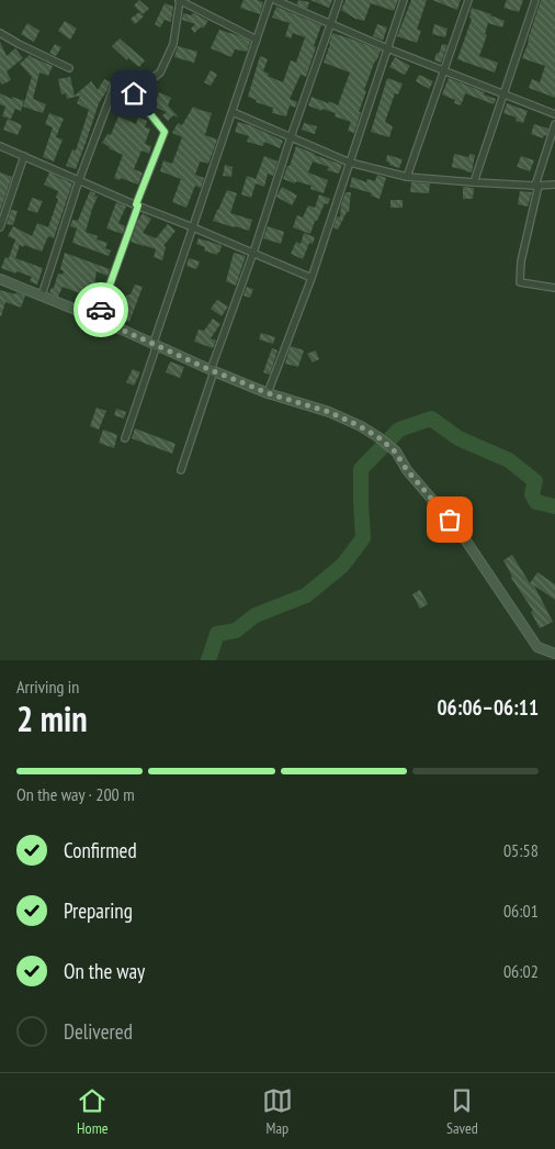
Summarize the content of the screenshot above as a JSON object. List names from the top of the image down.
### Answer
{
  "page": {
    "heading": ["2 min", "Arriving in", "06:06–06:11"],
    "bar": "On the way · 200 m",
    "list": [
      ["Confirmed", "05:58"],
      ["Preparing", "06:01"],
      ["On the way", "06:02"],
      "Delivered"
    ],
    "tabs": ["Home", "Map", "Saved"]
  }
}
